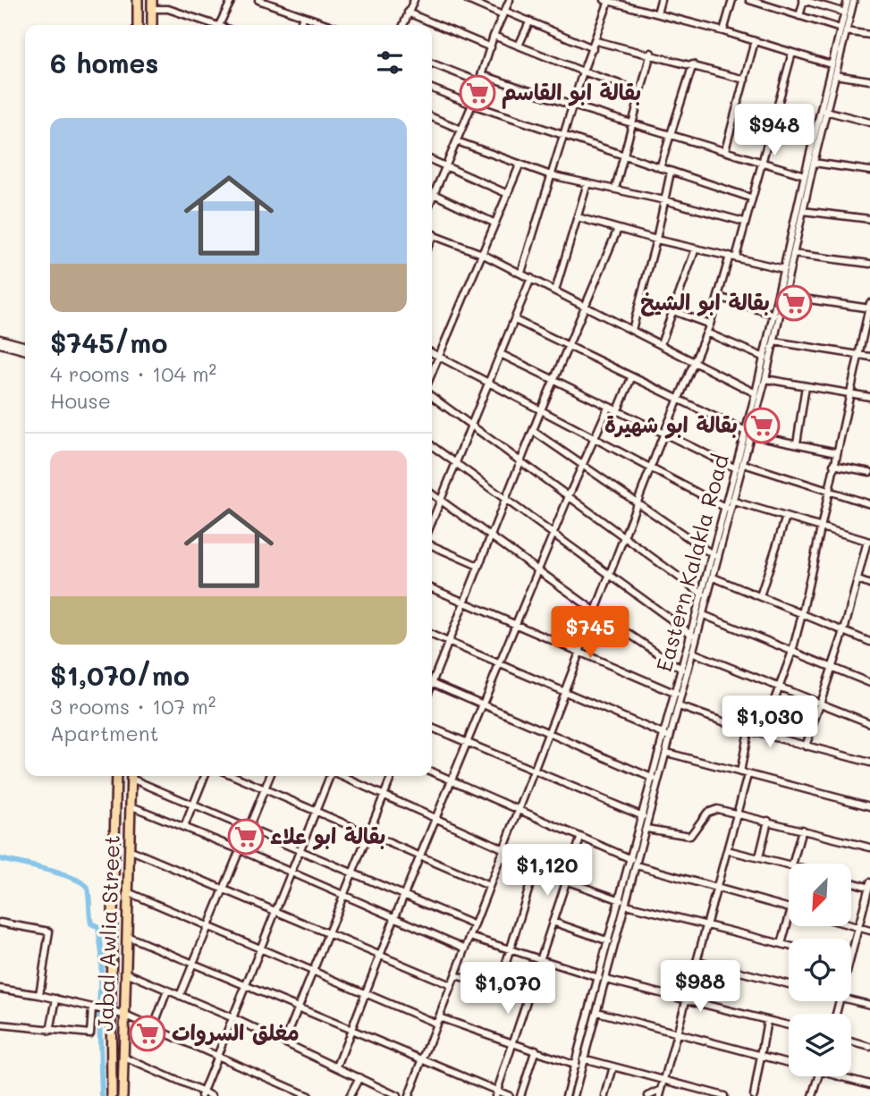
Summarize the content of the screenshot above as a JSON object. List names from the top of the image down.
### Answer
{
  "streets": {
    "highway": ["Jabal Awlia Street"],
    "street": ["Eastern Kalakla Road"]
  },
  "places": {
    "supermarket": [
      "بقالة ابو القاسم",
      "بقالة ابو الشيخ",
      "بقالة ابو شهيرة",
      "بقالة ابو علاء",
      "مغلق السروات"
    ]
  },
  "north": "bottom left",
  "page": {
    "heading": "6 homes",
    "list": [
      {
        "name": "$745/mo",
        "note": "4 rooms · 104 m² · House"
      },
      {
        "name": "$1,070/mo",
        "note": "3 rooms · 107 m² · Apartment"
      }
    ],
    "price": [
      "$948",
      "$745",
      "$1,030",
      "$1,120",
      "$988",
      "$1,070"
    ]
  }
}
